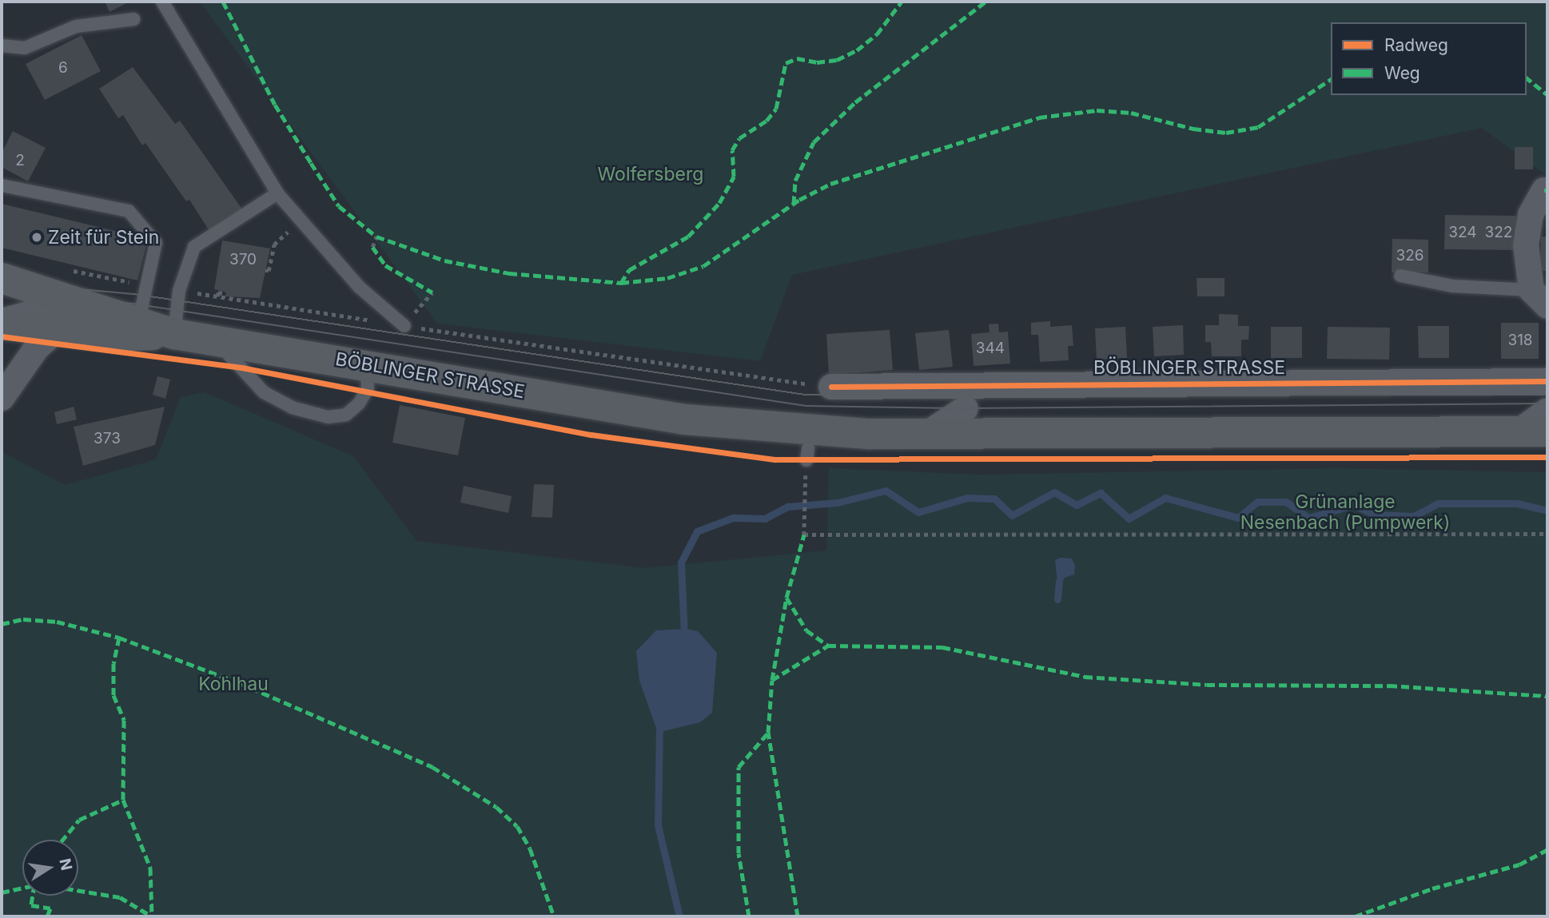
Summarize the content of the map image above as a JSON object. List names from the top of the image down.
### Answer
{
  "streets": {
    "main road": ["BÖBLINGER STRASSE"]
  },
  "parks": ["Wolfersberg", "Grünanlage Nesenbach (Pumpwerk)", "Kohlhau"],
  "places": ["Zeit für Stein"],
  "house_numbers": [
    "6",
    "2",
    "324",
    "322",
    "326",
    "370",
    "318",
    "344",
    "373"
  ],
  "legend": ["Radweg", "Weg"],
  "north": "right"
}
